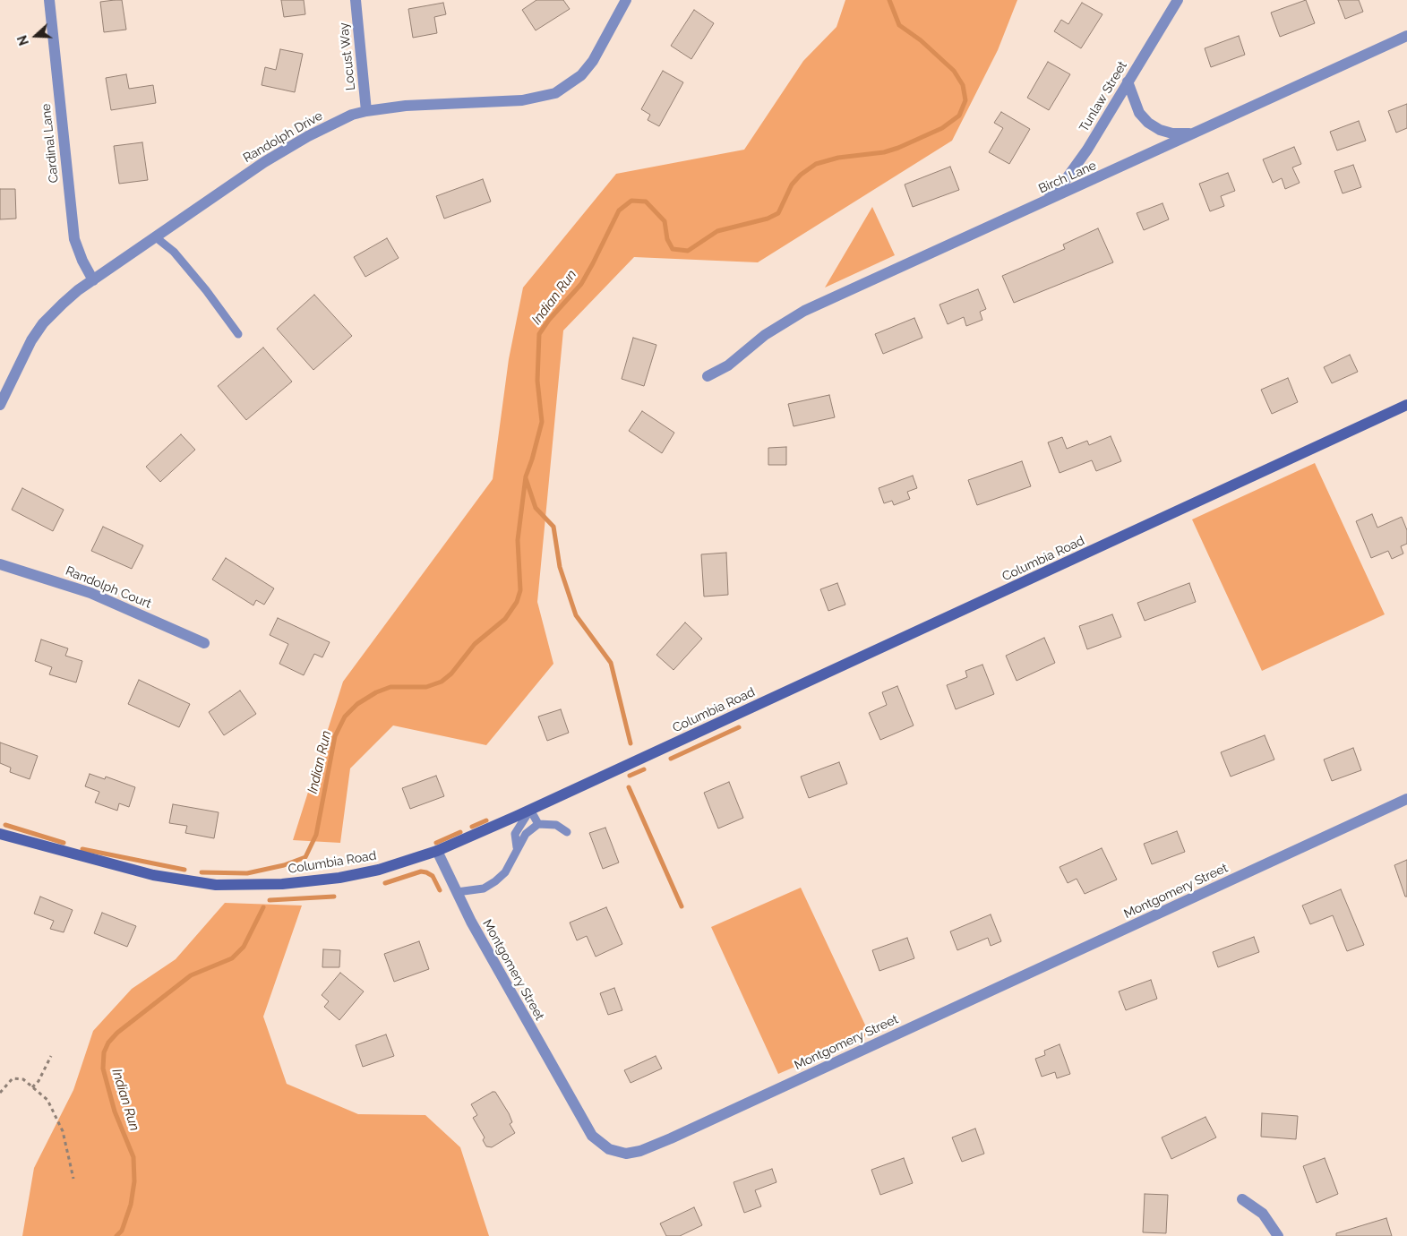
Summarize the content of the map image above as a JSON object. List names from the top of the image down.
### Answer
{
  "streets": {
    "street": [
      "Locust Way",
      "Tunlaw Street",
      "Randolph Drive",
      "Cardinal Lane",
      "Birch Lane",
      "Columbia Road",
      "Randolph Court",
      "Montgomery Street"
    ]
  },
  "crossings": [
    ["Locust Way", "Randolph Drive"],
    ["Tunlaw Street", "Birch Lane"],
    ["Randolph Drive", "Cardinal Lane"],
    ["Columbia Road", "Montgomery Street"]
  ],
  "water": ["Indian Run"],
  "north": "left"
}
